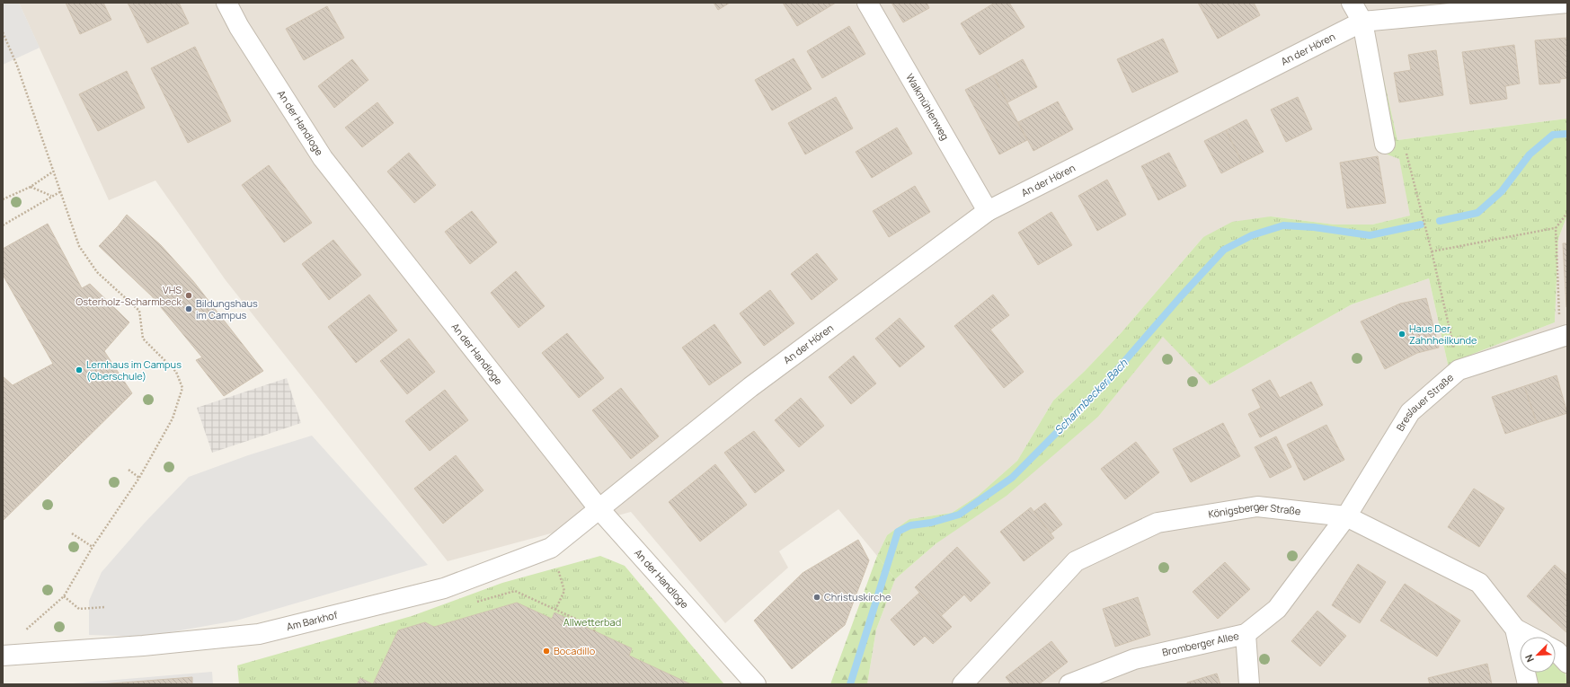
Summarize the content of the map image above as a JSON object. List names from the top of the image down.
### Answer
{
  "streets": {
    "street": [
      "An der Hören",
      "Walkmühlenweg",
      "An der Handloge",
      "Breslauer Straße",
      "Königsberger Straße",
      "Am Barkhof",
      "Bromberger Allee"
    ]
  },
  "crossings": [
    ["An der Hören", "Walkmühlenweg"],
    ["An der Hören", "An der Handloge"],
    ["An der Hören", "Am Barkhof"],
    ["An der Handloge", "Am Barkhof"],
    ["Breslauer Straße", "Königsberger Straße"],
    ["Breslauer Straße", "Bromberger Allee"],
    ["Königsberger Straße", "Bromberger Allee"]
  ],
  "water": ["Scharmbecker Bach"],
  "parks": ["Allwetterbad"],
  "places": [
    "VHS Osterholz-Scharmbeck",
    "Bildungshaus im Campus",
    "Haus Der Zahnheilkunde",
    "Lernhaus im Campus (Oberschule)",
    "Christuskirche",
    "Bocadillo"
  ],
  "north": "bottom left"
}
